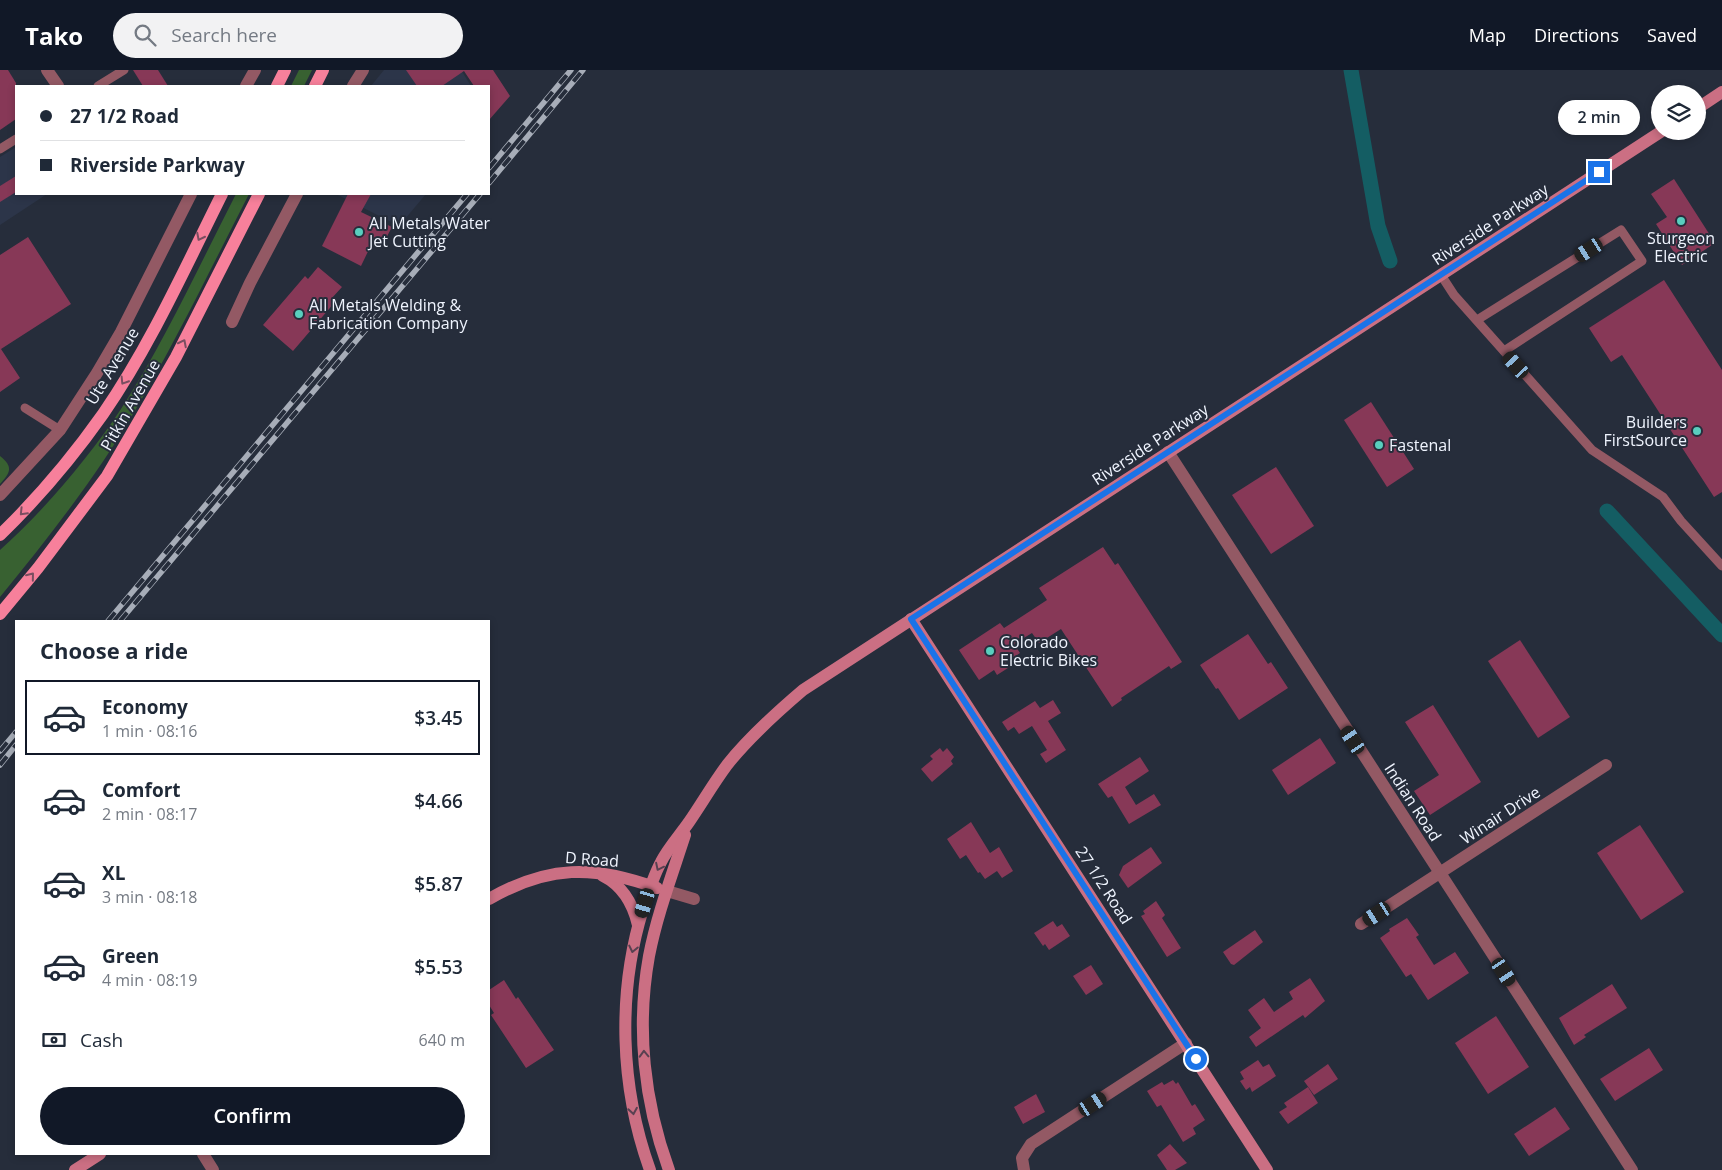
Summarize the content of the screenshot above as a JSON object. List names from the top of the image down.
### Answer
{
  "streets": {
    "main road": [
      "Riverside Parkway",
      "Ute Avenue",
      "Pitkin Avenue",
      "D Road",
      "27 1/2 Road"
    ],
    "street": ["Indian Road", "Winair Drive"]
  },
  "crossings": [
    ["Riverside Parkway", "Indian Road"],
    ["Riverside Parkway", "D Road"],
    ["Riverside Parkway", "27 1/2 Road"],
    ["Indian Road", "Winair Drive"]
  ],
  "one_way": ["Ute Avenue", "Pitkin Avenue"],
  "places": [
    "Sturgeon Electric",
    "All Metals Water Jet Cutting",
    "All Metals Welding & Fabrication Company",
    "Builders FirstSource",
    "Fastenal",
    "Colorado Electric Bikes"
  ],
  "page": {
    "header": "Tako",
    "search": "Search here",
    "nav": ["Map", "Directions", "Saved"],
    "banner": ["27 1/2 Road", "Riverside Parkway"],
    "bubble": "2 min",
    "heading": "Choose a ride",
    "list": [
      {
        "name": "Economy",
        "note": "1 min · 08:16",
        "value": "$3.45"
      },
      {
        "name": "Comfort",
        "note": "2 min · 08:17",
        "value": "$4.66"
      },
      {
        "name": "XL",
        "note": "3 min · 08:18",
        "value": "$5.87"
      },
      {
        "name": "Green",
        "note": "4 min · 08:19",
        "value": "$5.53"
      }
    ],
    "pay": ["Cash", "640 m"],
    "buttons": "Confirm"
  }
}
